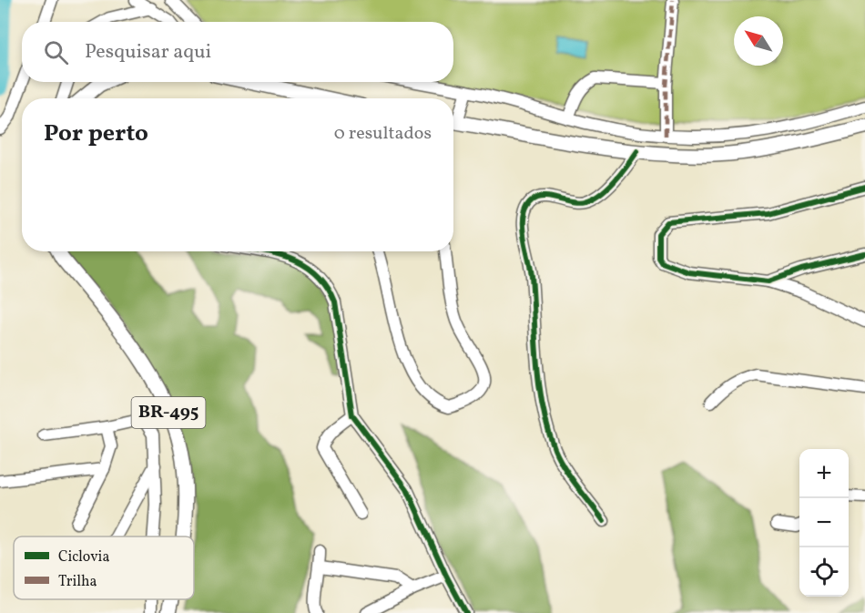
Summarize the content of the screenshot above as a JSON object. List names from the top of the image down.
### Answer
{
  "streets": {
    "main road": ["BR-495"]
  },
  "legend": ["Ciclovia", "Trilha"],
  "north": "top left",
  "page": {
    "search": "Pesquisar aqui",
    "heading": ["Por perto", "0 resultados"],
    "map_buttons": ["+", "−"]
  }
}
